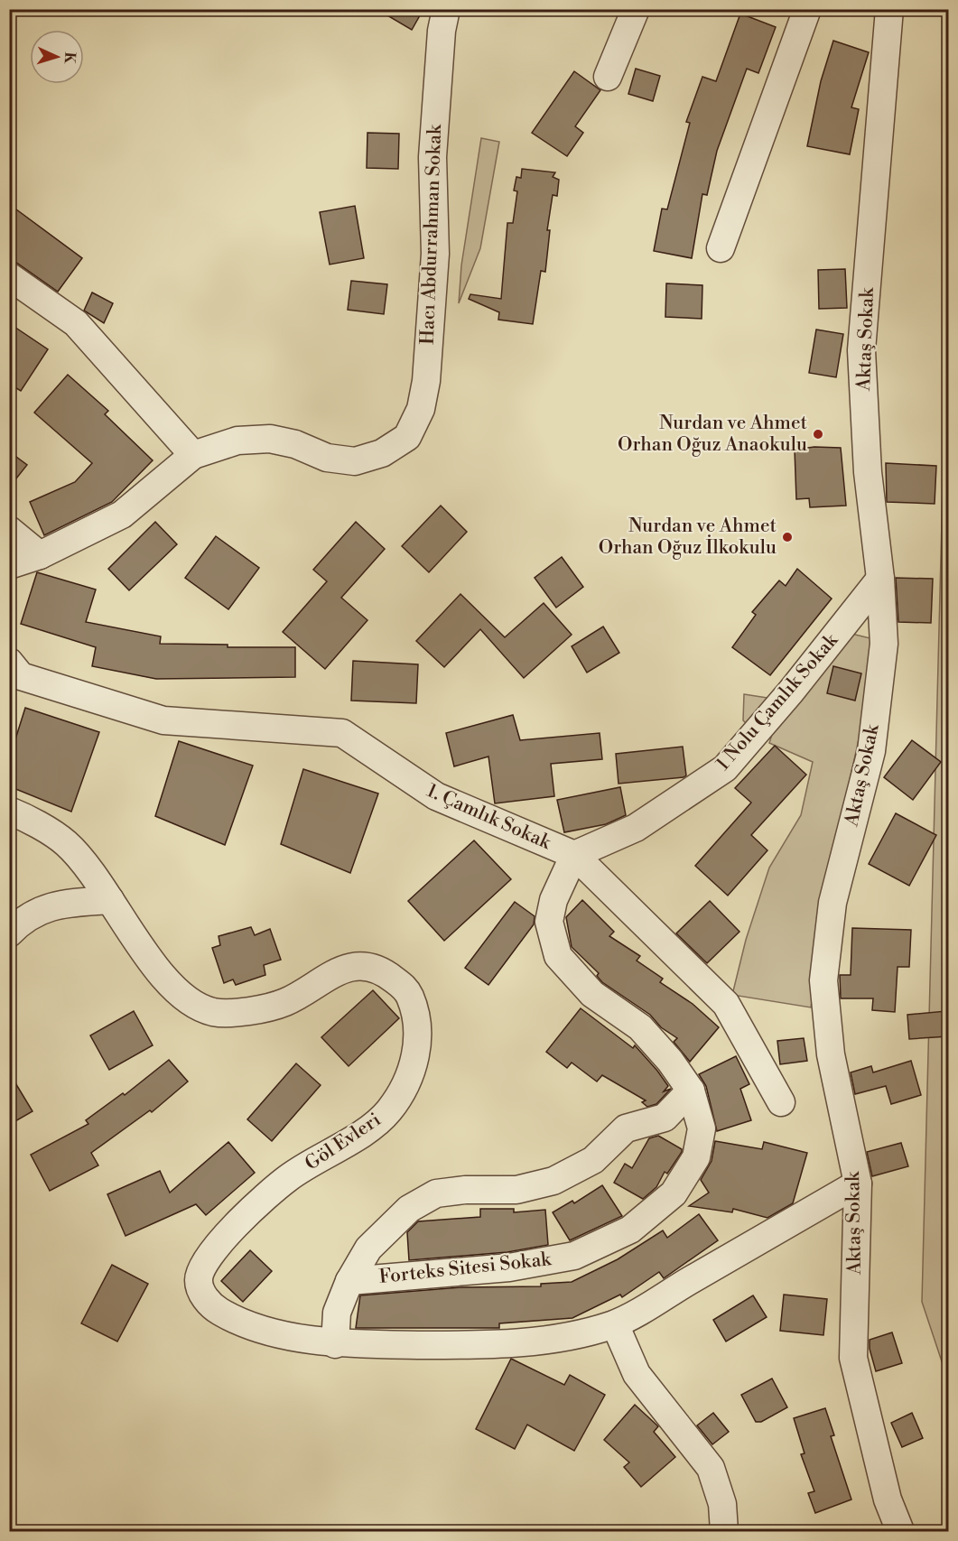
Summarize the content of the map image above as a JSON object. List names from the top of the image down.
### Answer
{
  "streets": {
    "street": [
      "Hacı Abdurrahman Sokak",
      "Aktaş Sokak",
      "1 Nolu Çamlık Sokak",
      "1. Çamlık Sokak",
      "Göl Evleri",
      "Forteks Sitesi Sokak"
    ]
  },
  "crossings": [
    ["Aktaş Sokak", "1 Nolu Çamlık Sokak"],
    ["1 Nolu Çamlık Sokak", "1. Çamlık Sokak"],
    ["1 Nolu Çamlık Sokak", "Forteks Sitesi Sokak"],
    ["1. Çamlık Sokak", "Forteks Sitesi Sokak"],
    ["Göl Evleri", "Forteks Sitesi Sokak"]
  ],
  "places": ["Nurdan ve Ahmet Orhan Oğuz Anaokulu", "Nurdan ve Ahmet Orhan Oğuz İlkokulu"],
  "north": "right"
}
